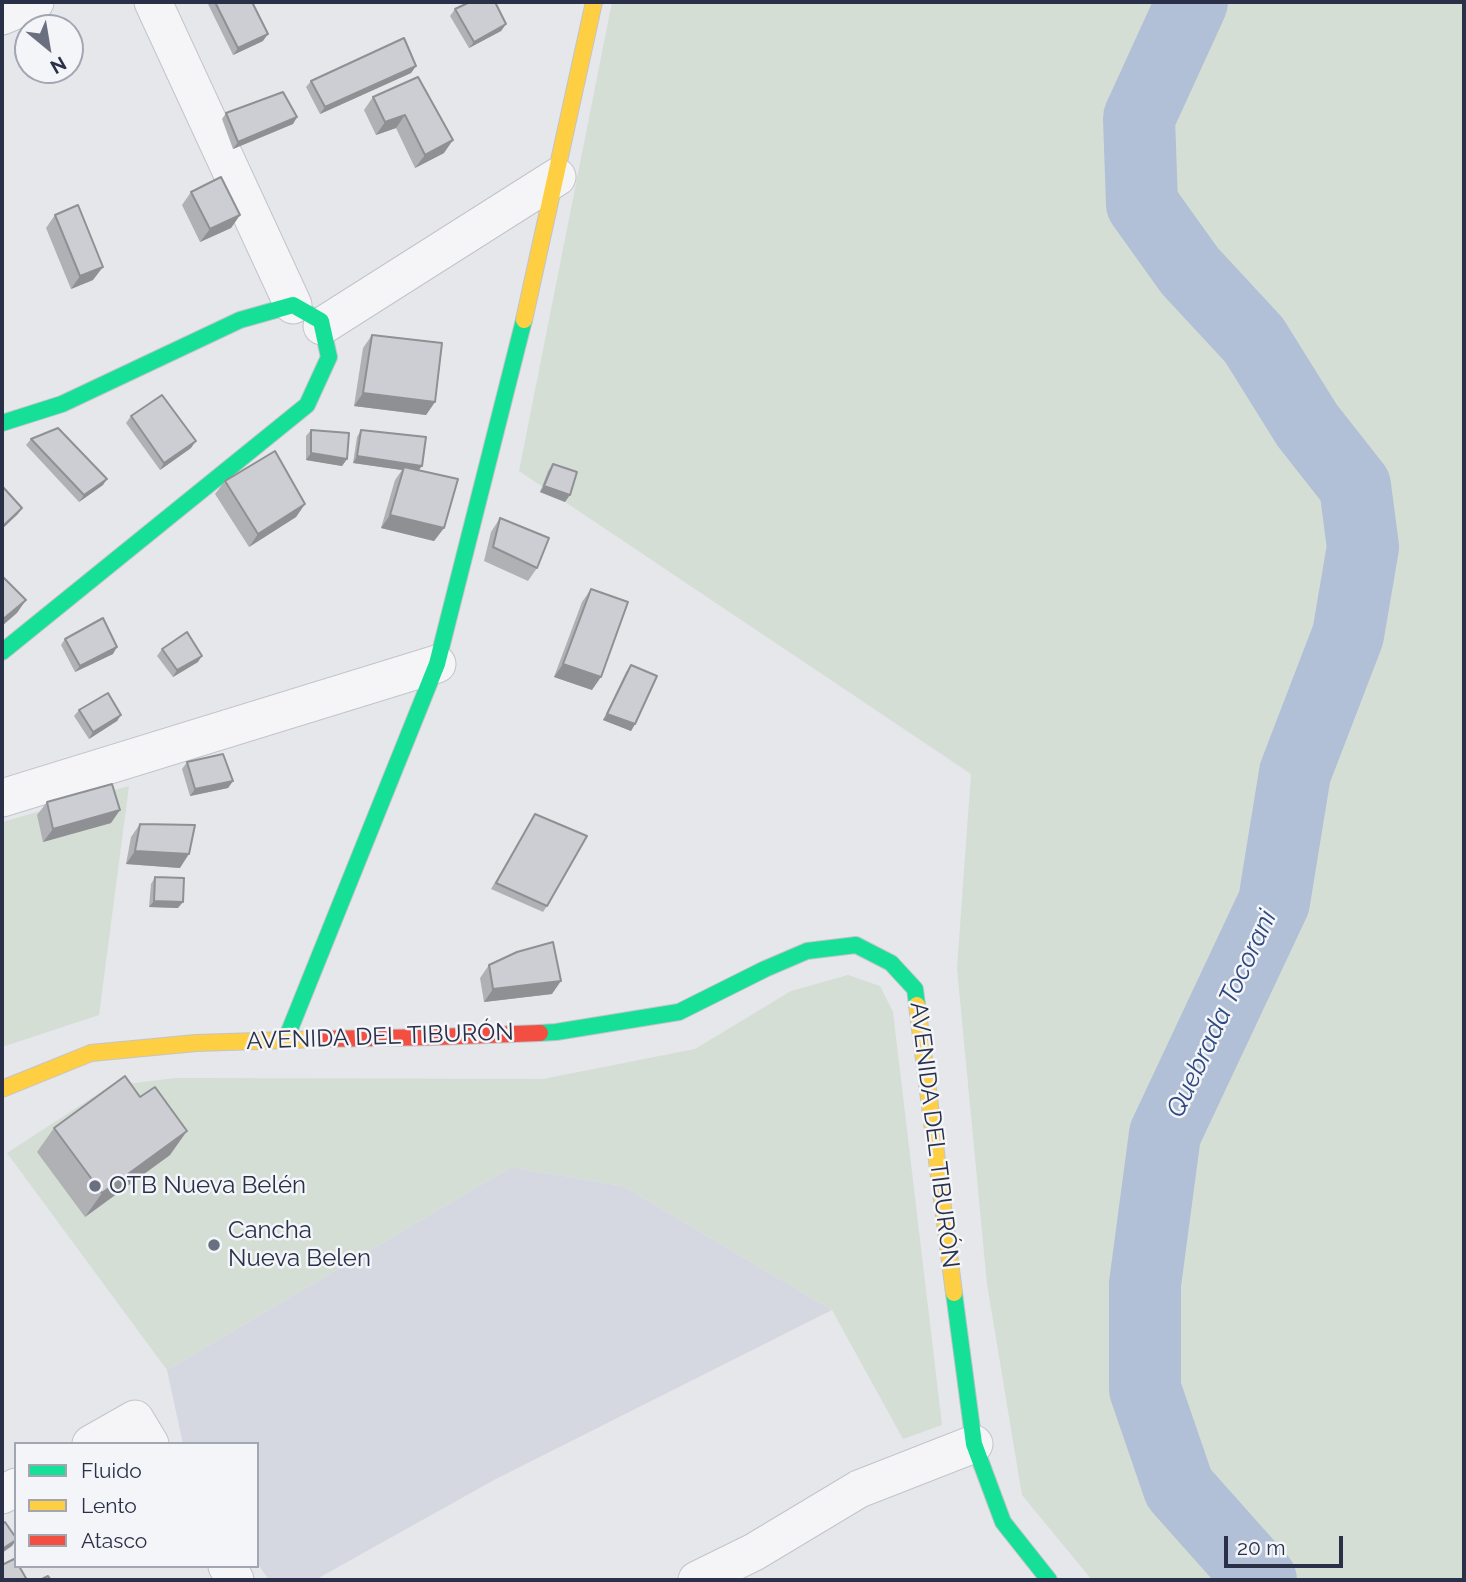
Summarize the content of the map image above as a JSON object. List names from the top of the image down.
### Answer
{
  "streets": {
    "street": ["AVENIDA DEL TIBURÓN"]
  },
  "water": ["Quebrada Tocorani"],
  "places": ["OTB Nueva Belén", "Cancha Nueva Belen"],
  "legend": ["Fluido", "Lento", "Atasco"],
  "scale_bar": "20 m",
  "north": "bottom right"
}
